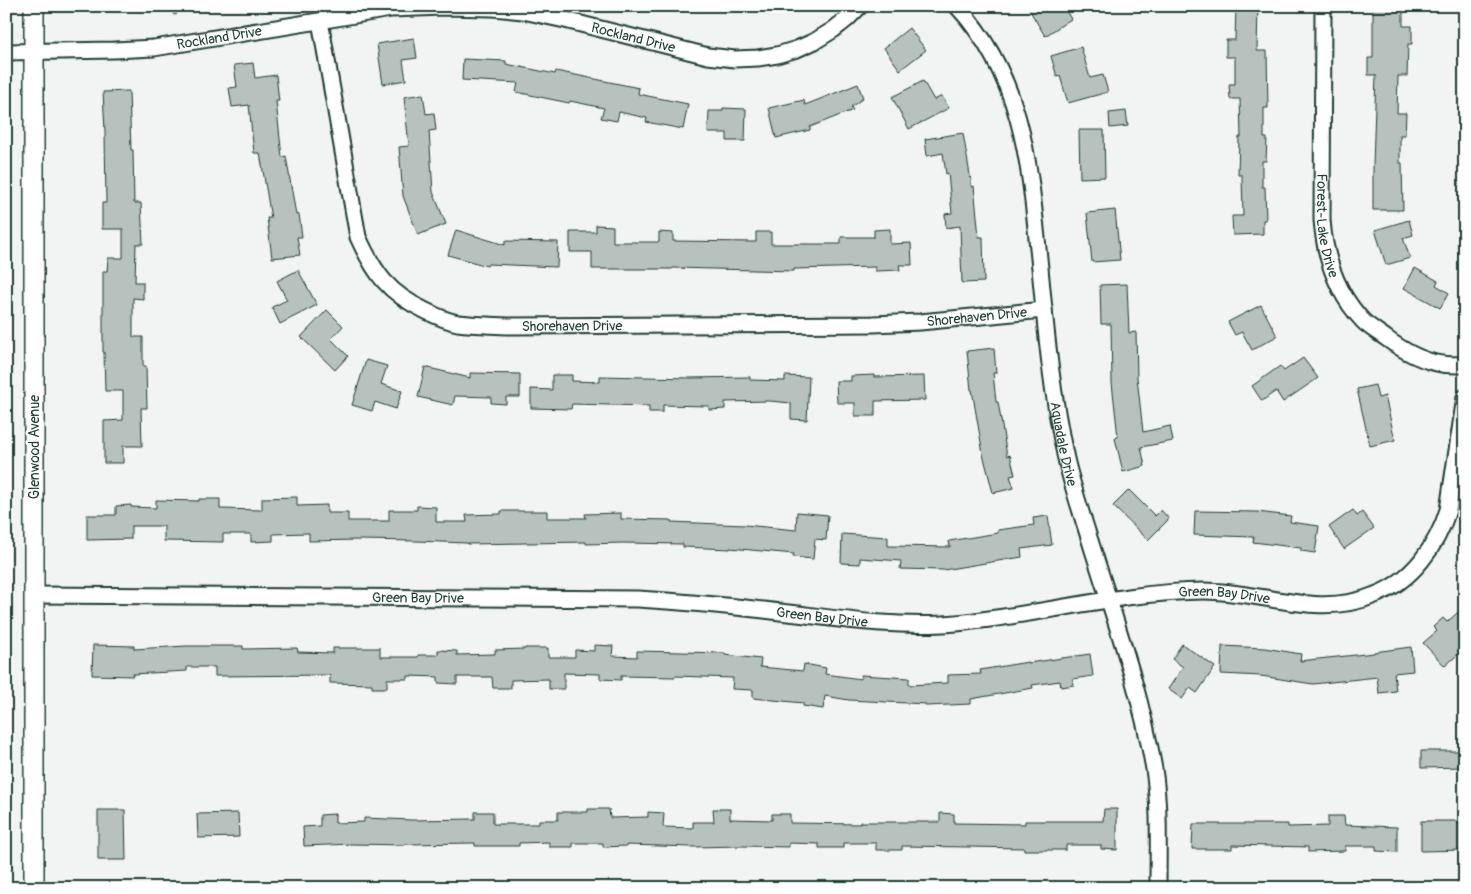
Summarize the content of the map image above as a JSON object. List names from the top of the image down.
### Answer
{
  "streets": {
    "street": [
      "Rockland Drive",
      "Forest-Lake Drive",
      "Shorehaven Drive",
      "Aquadale Drive",
      "Glenwood Avenue",
      "Green Bay Drive"
    ]
  },
  "crossings": [
    ["Rockland Drive", "Shorehaven Drive"],
    ["Rockland Drive", "Glenwood Avenue"],
    ["Shorehaven Drive", "Aquadale Drive"],
    ["Aquadale Drive", "Green Bay Drive"],
    ["Glenwood Avenue", "Green Bay Drive"]
  ]
}
